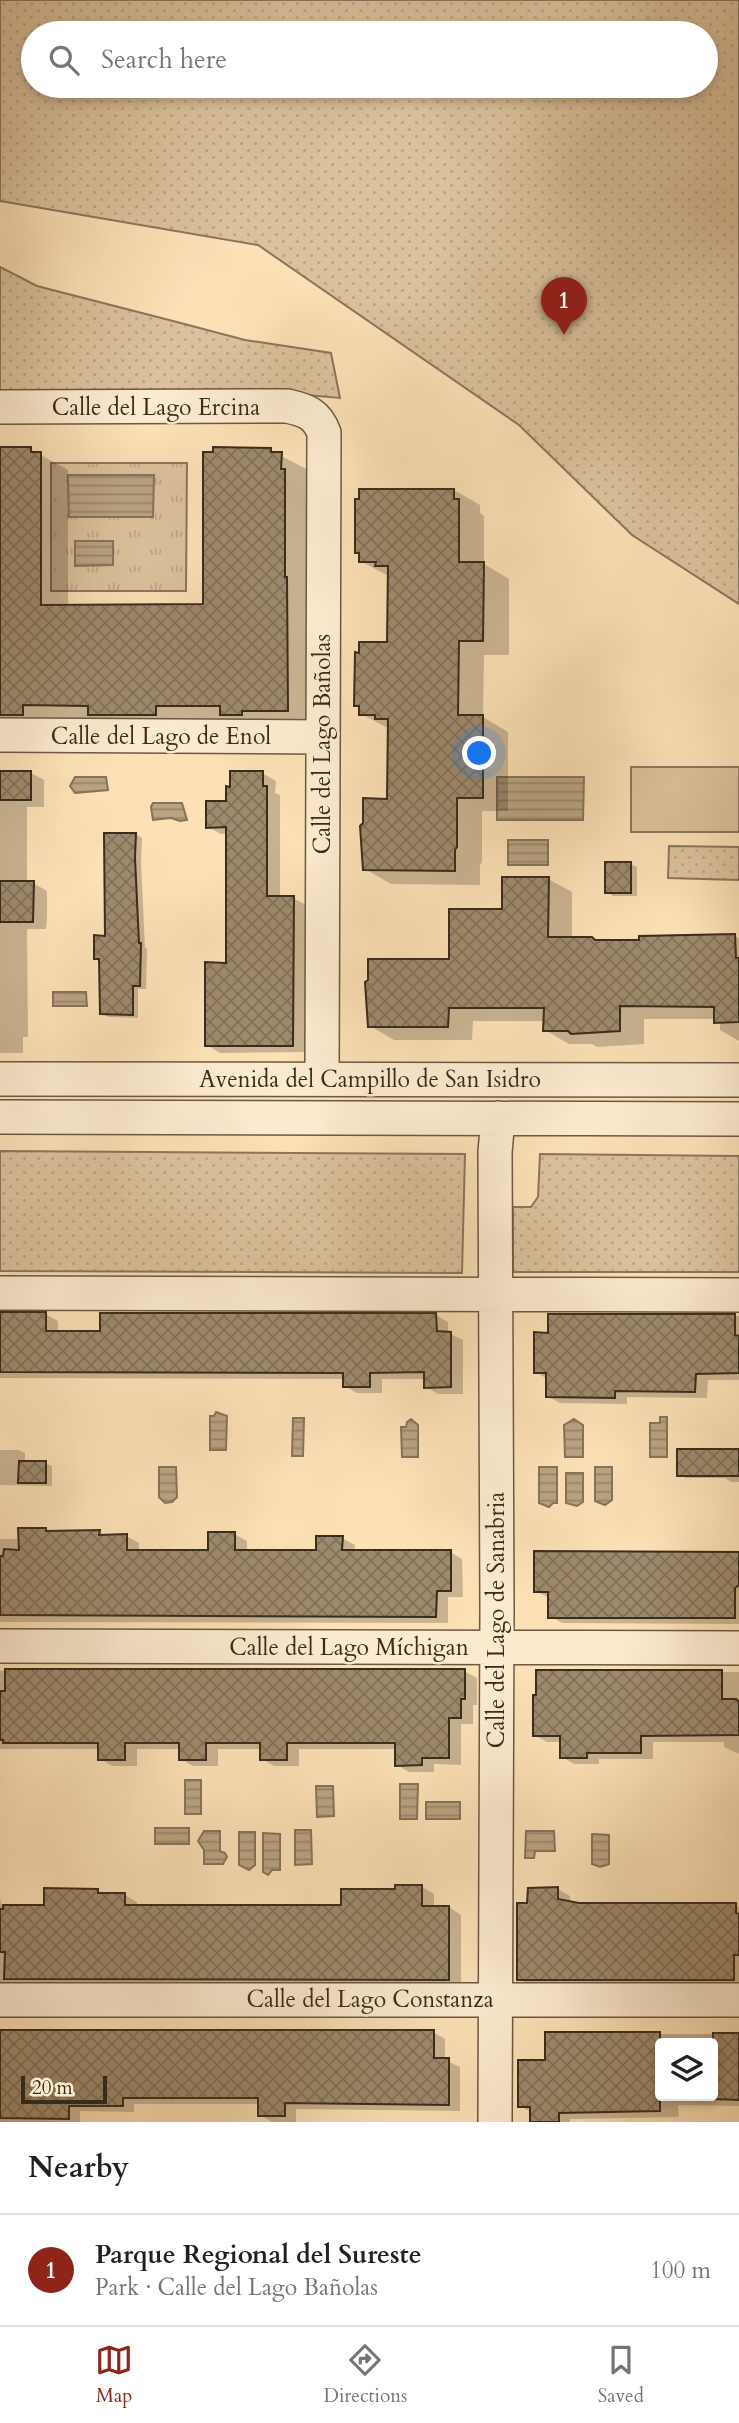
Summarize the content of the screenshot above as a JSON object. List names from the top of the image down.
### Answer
{
  "streets": {
    "street": [
      "Calle del Lago Ercina",
      "Calle del Lago de Enol",
      "Calle del Lago Bañolas",
      "Avenida del Campillo de San Isidro",
      "Calle del Lago de Sanabria",
      "Calle del Lago Míchigan",
      "Calle del Lago Constanza"
    ]
  },
  "crossings": [
    ["Calle del Lago Ercina", "Calle del Lago Bañolas"],
    ["Calle del Lago de Enol", "Calle del Lago Bañolas"],
    ["Calle del Lago Bañolas", "Avenida del Campillo de San Isidro"],
    ["Avenida del Campillo de San Isidro", "Calle del Lago de Sanabria"],
    ["Calle del Lago de Sanabria", "Calle del Lago Míchigan"],
    ["Calle del Lago de Sanabria", "Calle del Lago Constanza"]
  ],
  "scale_bar": "20 m",
  "page": {
    "search": "Search here",
    "pins": "1",
    "scale": "20 m",
    "heading": "Nearby",
    "list": [
      {
        "mark": "1",
        "name": "Parque Regional del Sureste",
        "note": "Park · Calle del Lago Bañolas",
        "value": "100 m"
      }
    ],
    "nav": ["Map", "Directions", "Saved"]
  }
}
